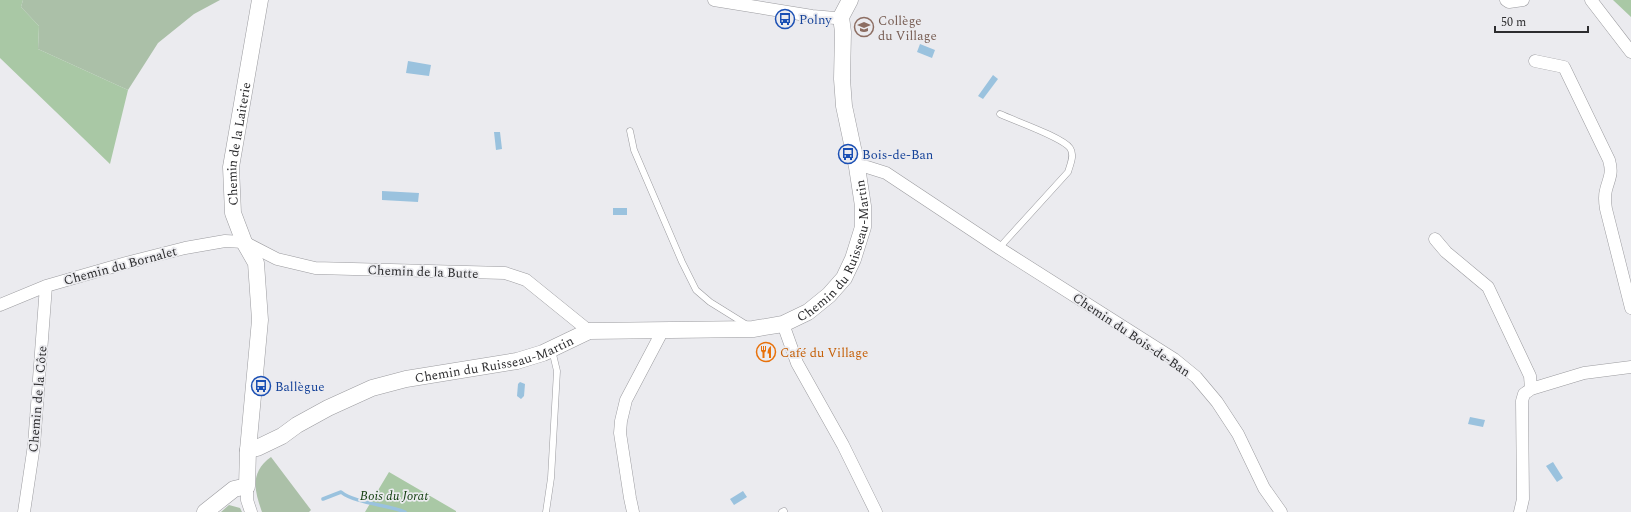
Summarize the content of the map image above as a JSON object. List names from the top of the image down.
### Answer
{
  "streets": {
    "street": [
      "Chemin de la Laiterie",
      "Chemin du Ruisseau-Martin",
      "Chemin du Bornalet",
      "Chemin de la Butte",
      "Chemin du Bois-de-Ban",
      "Chemin de la Côte"
    ]
  },
  "crossings": [
    ["Chemin de la Laiterie", "Chemin du Ruisseau-Martin"],
    ["Chemin de la Laiterie", "Chemin du Bornalet"],
    ["Chemin de la Laiterie", "Chemin de la Butte"],
    ["Chemin du Ruisseau-Martin", "Chemin de la Butte"],
    ["Chemin du Ruisseau-Martin", "Chemin du Bois-de-Ban"],
    ["Chemin du Bornalet", "Chemin de la Butte"],
    ["Chemin du Bornalet", "Chemin de la Côte"]
  ],
  "parks": ["Bois du Jorat"],
  "places": {
    "bus stop": ["Polny", "Bois-de-Ban", "Ballègue"],
    "school or university": ["Collège du Village"],
    "restaurant": ["Café du Village"]
  },
  "scale_bar": "50 m"
}
